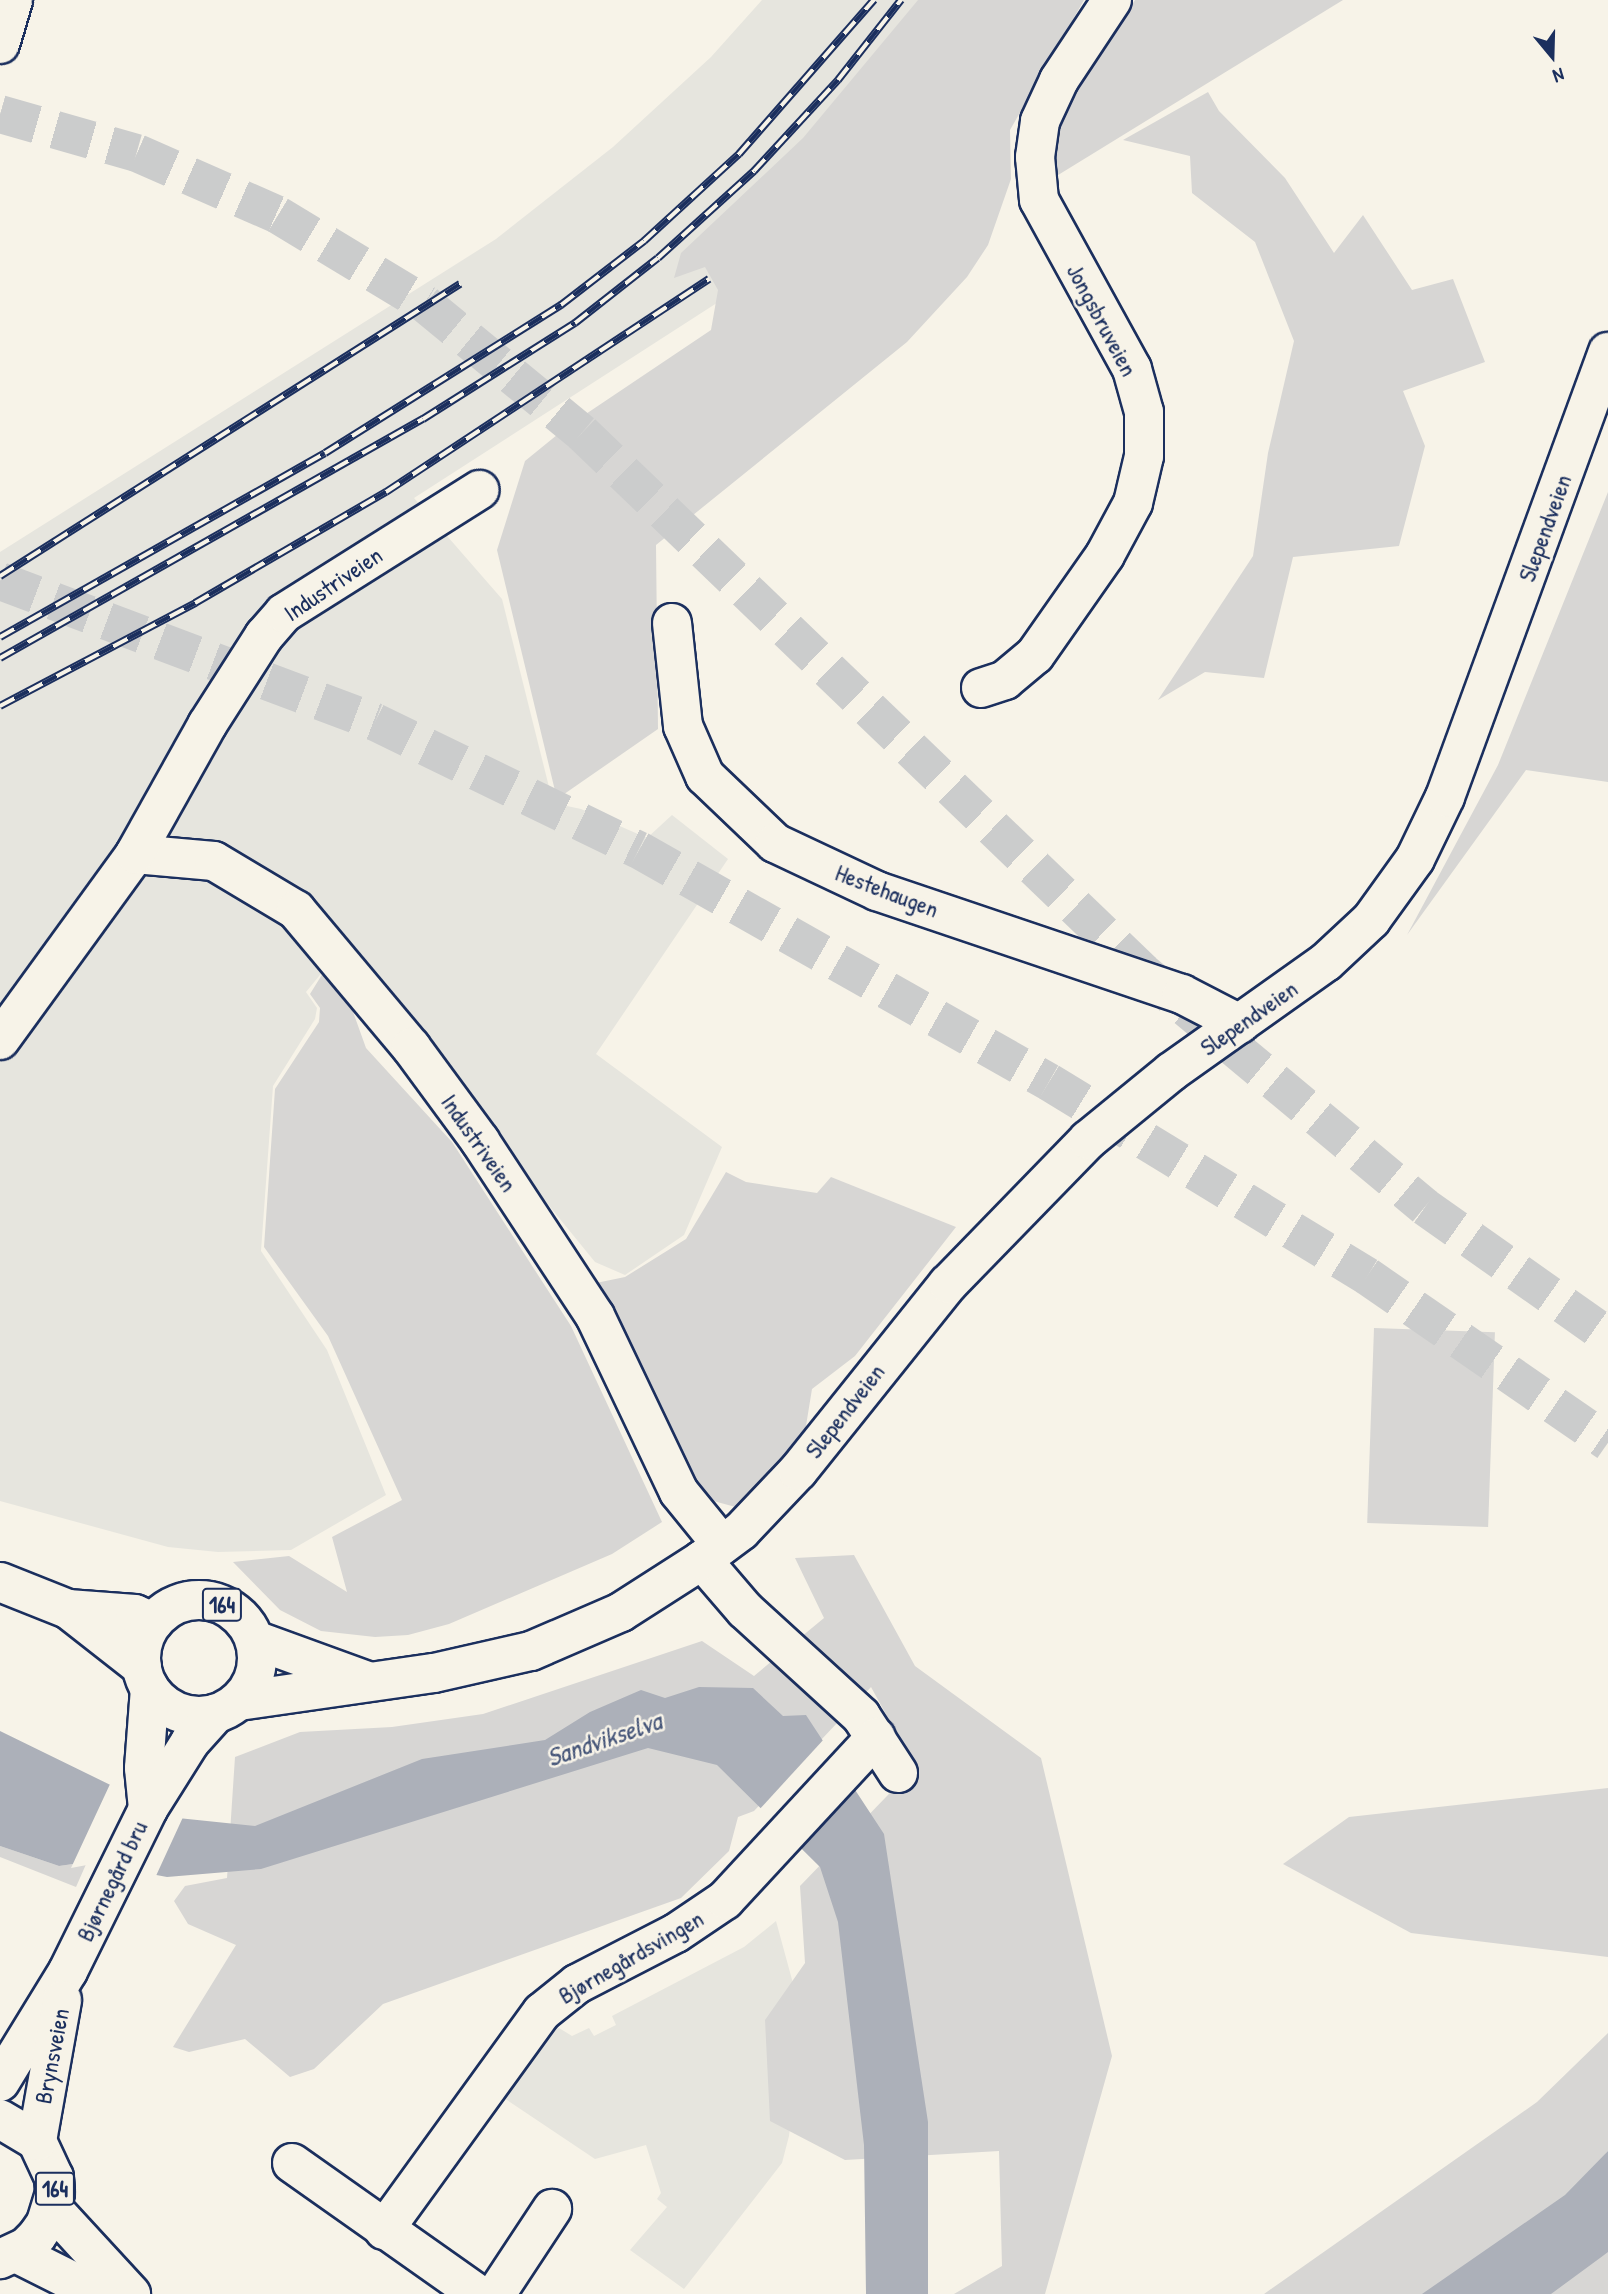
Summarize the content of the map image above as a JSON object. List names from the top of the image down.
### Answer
{
  "streets": {
    "street": [
      "Jongsbruveien",
      "Slependveien",
      "Industriveien",
      "Hestehaugen",
      "164",
      "Bjørnegård bru",
      "Bjørnegårdsvingen",
      "Brynsveien"
    ]
  },
  "crossings": [
    ["Slependveien", "Industriveien"],
    ["Slependveien", "Hestehaugen"],
    ["164", "Bjørnegård bru"],
    ["164", "Brynsveien"],
    ["Bjørnegård bru", "Brynsveien"]
  ],
  "water": ["Sandvikselva"],
  "north": "bottom"
}
